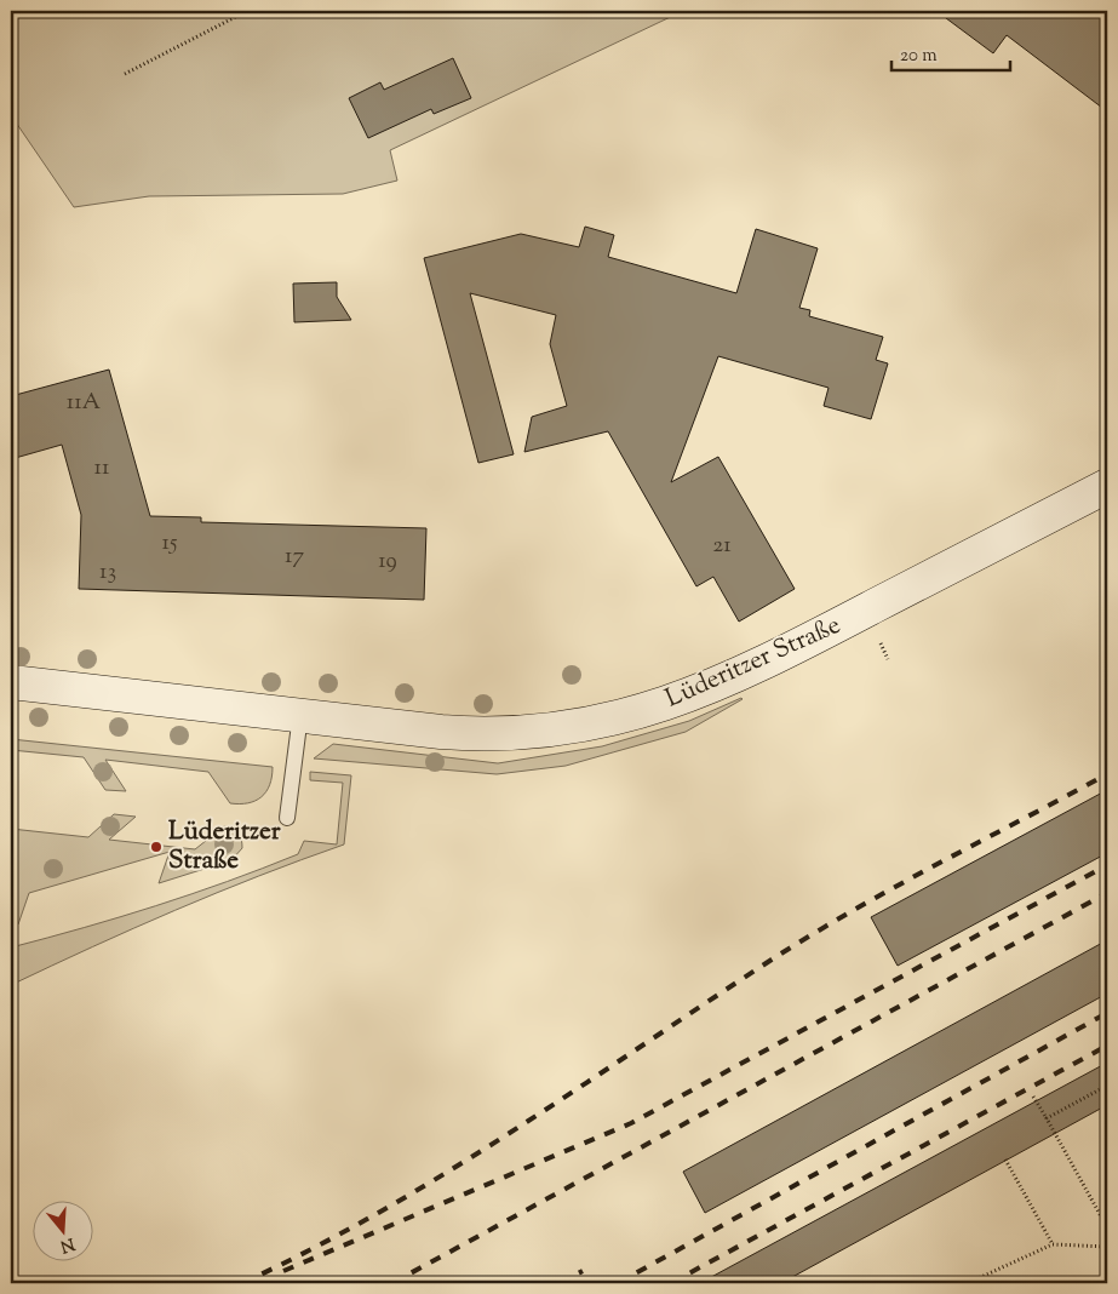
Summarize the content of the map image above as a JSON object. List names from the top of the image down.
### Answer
{
  "streets": {
    "main road": ["Lüderitzer Straße"]
  },
  "places": ["Lüderitzer Straße"],
  "house_numbers": [
    "11A",
    "11",
    "15",
    "21",
    "17",
    "19",
    "13"
  ],
  "scale_bar": "20 m",
  "north": "bottom"
}
